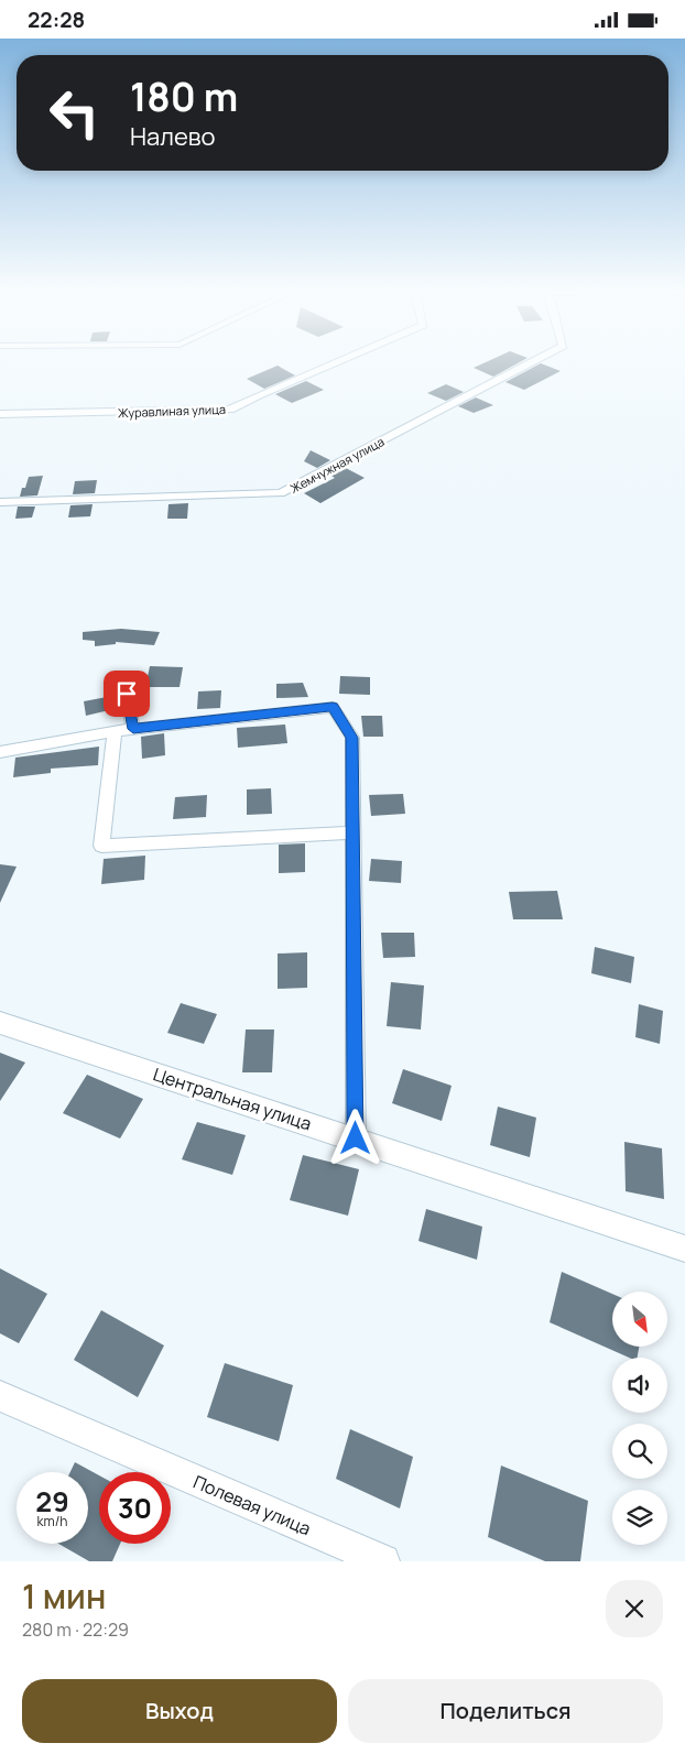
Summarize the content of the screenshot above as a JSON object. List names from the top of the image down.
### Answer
{
  "streets": {
    "street": [
      "Журавлиная улица",
      "Жемчужная улица",
      "Центральная улица",
      "Полевая улица"
    ]
  },
  "north": "bottom right",
  "page": {
    "status": "22:28",
    "turn": ["180 m", "Налево"],
    "speed": "29 km/h",
    "limit": "30",
    "heading": ["1 мин", "280 m · 22:29"],
    "buttons": ["Выход", "Поделиться"]
  }
}
